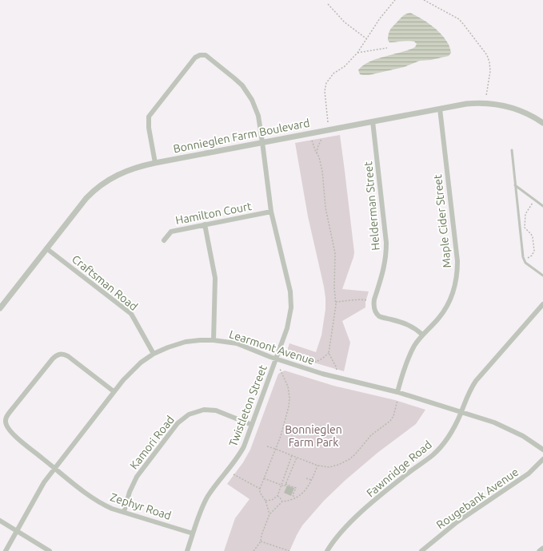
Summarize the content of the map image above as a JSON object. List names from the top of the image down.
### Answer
{
  "streets": {
    "street": [
      "Bonnieglen Farm Boulevard",
      "Helderman Street",
      "Hamilton Court",
      "Maple Cider Street",
      "Craftsman Road",
      "Learmont Avenue",
      "Twistleton Street",
      "Kamori Road",
      "Fawnridge Road",
      "Rougebank Avenue",
      "Zephyr Road"
    ]
  },
  "crossings": [
    ["Bonnieglen Farm Boulevard", "Helderman Street"],
    ["Bonnieglen Farm Boulevard", "Maple Cider Street"],
    ["Bonnieglen Farm Boulevard", "Craftsman Road"],
    ["Bonnieglen Farm Boulevard", "Twistleton Street"],
    ["Helderman Street", "Maple Cider Street"],
    ["Hamilton Court", "Twistleton Street"],
    ["Maple Cider Street", "Learmont Avenue"],
    ["Craftsman Road", "Learmont Avenue"],
    ["Learmont Avenue", "Twistleton Street"],
    ["Learmont Avenue", "Fawnridge Road"],
    ["Learmont Avenue", "Zephyr Road"],
    ["Twistleton Street", "Kamori Road"],
    ["Twistleton Street", "Zephyr Road"],
    ["Kamori Road", "Zephyr Road"]
  ],
  "parks": ["Bonnieglen Farm Park"]
}
